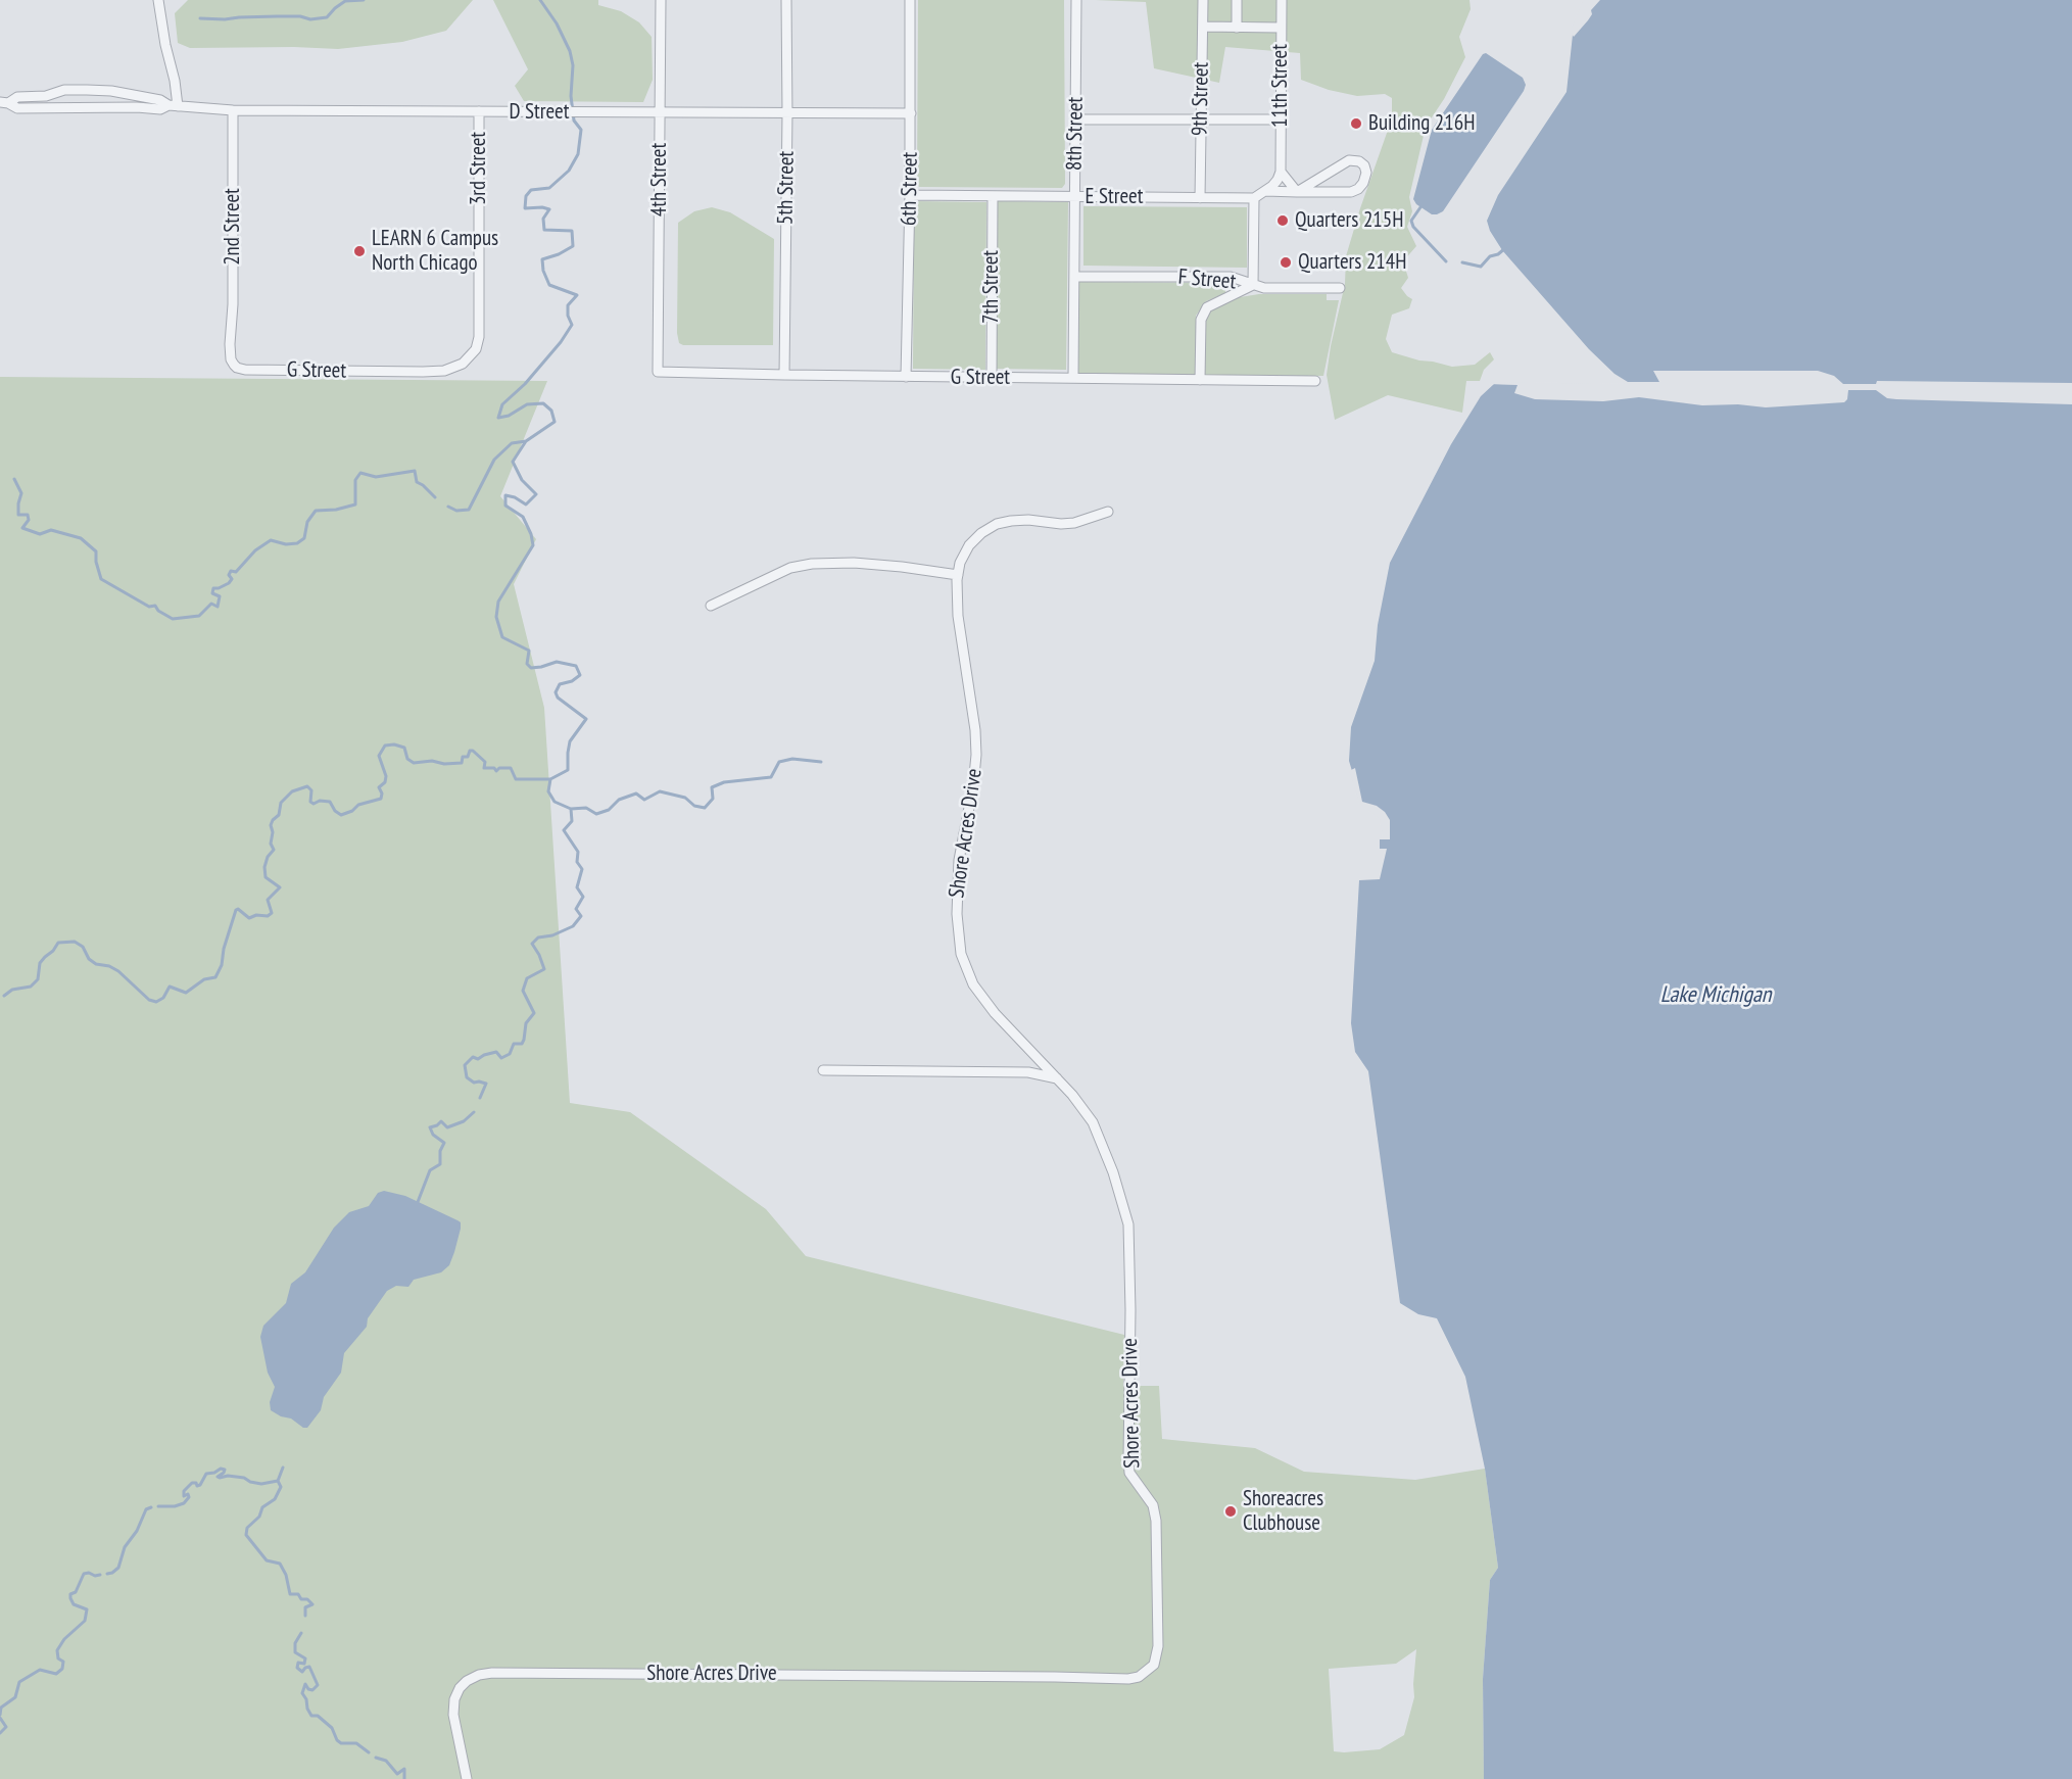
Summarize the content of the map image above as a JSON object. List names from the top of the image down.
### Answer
{
  "streets": {
    "street": [
      "11th Street",
      "9th Street",
      "D Street",
      "8th Street",
      "3rd Street",
      "4th Street",
      "5th Street",
      "6th Street",
      "E Street",
      "2nd Street",
      "F Street",
      "7th Street",
      "G Street",
      "Shore Acres Drive"
    ]
  },
  "crossings": [
    ["9th Street", "E Street"],
    ["D Street", "3rd Street"],
    ["D Street", "4th Street"],
    ["D Street", "5th Street"],
    ["D Street", "6th Street"],
    ["D Street", "2nd Street"],
    ["8th Street", "E Street"],
    ["8th Street", "F Street"],
    ["8th Street", "G Street"],
    ["3rd Street", "G Street"],
    ["4th Street", "G Street"],
    ["5th Street", "G Street"],
    ["6th Street", "E Street"],
    ["6th Street", "G Street"],
    ["E Street", "7th Street"],
    ["2nd Street", "G Street"],
    ["7th Street", "G Street"]
  ],
  "water": ["Lake Michigan"],
  "places": [
    "Building 216H",
    "Quarters 215H",
    "LEARN 6 Campus North Chicago",
    "Quarters 214H",
    "Shoreacres Clubhouse"
  ]
}
